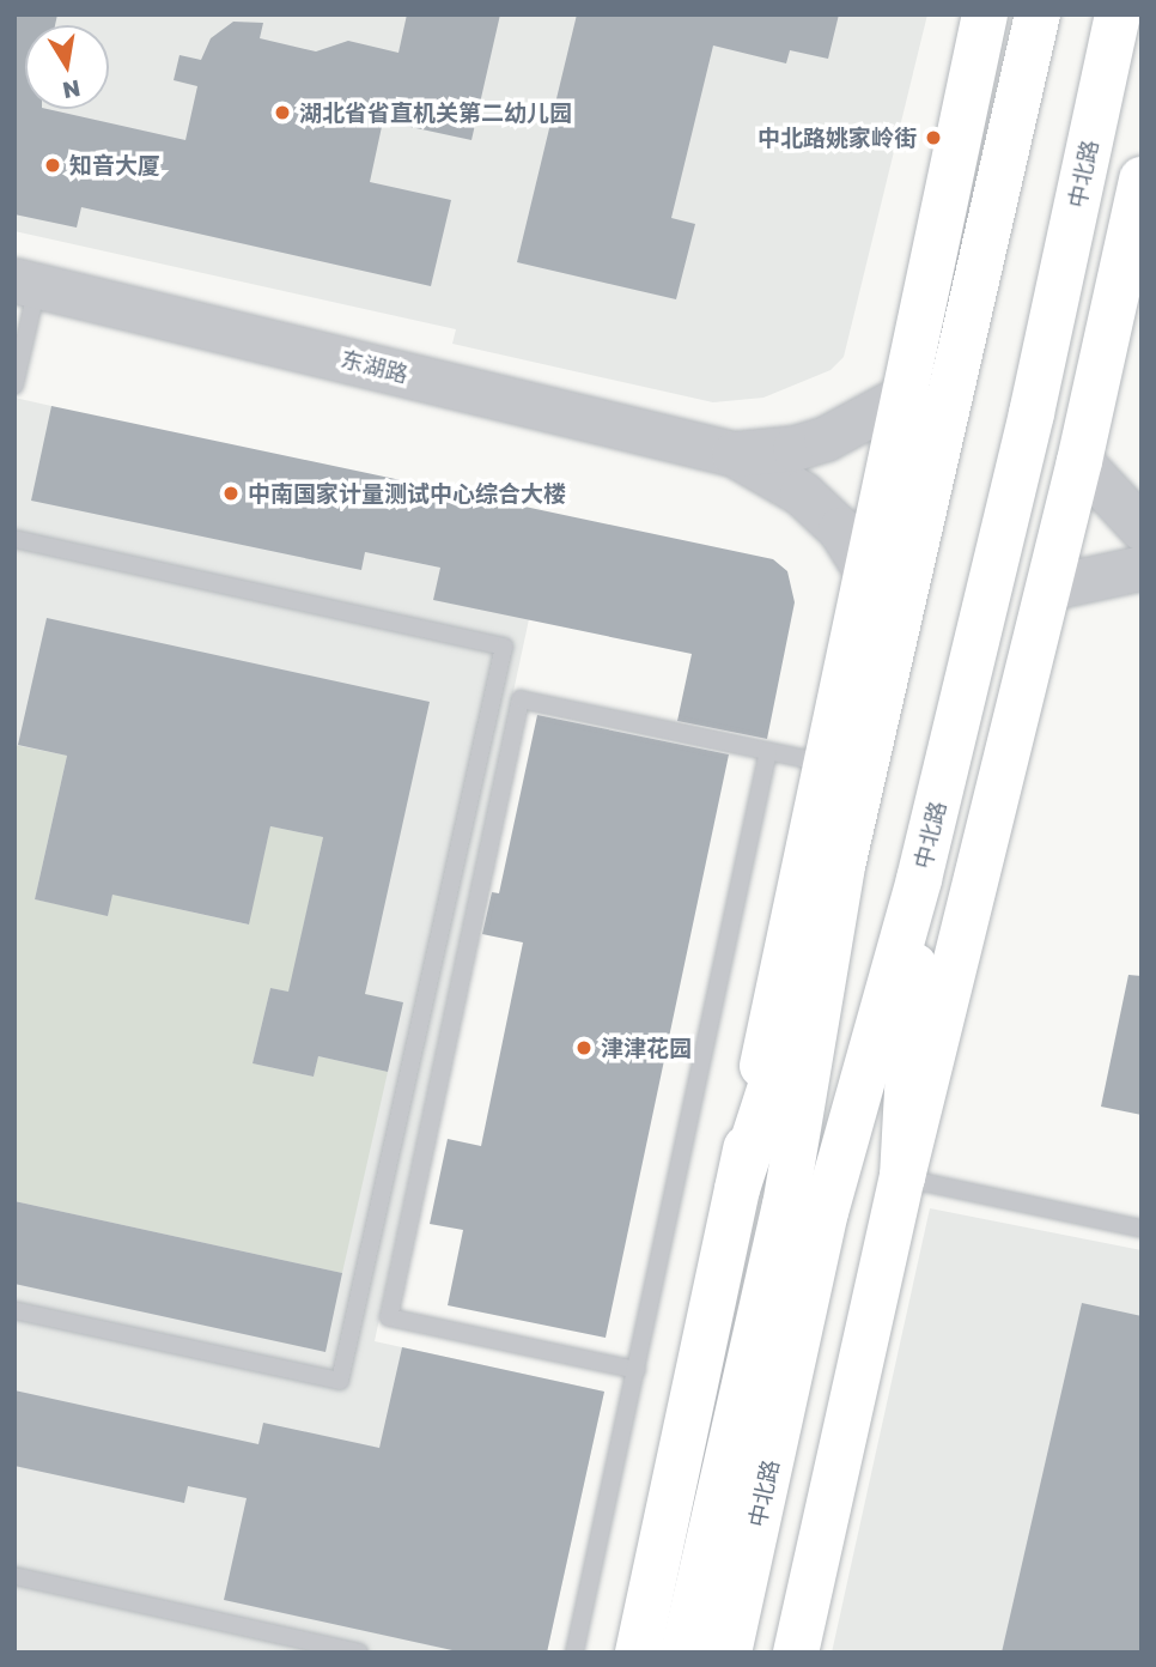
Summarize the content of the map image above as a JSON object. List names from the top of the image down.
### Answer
{
  "streets": {
    "main road": ["中北路"],
    "street": ["东湖路"]
  },
  "crossings": [
    ["中北路", "东湖路"]
  ],
  "places": [
    "湖北省省直机关第二幼儿园",
    "中北路姚家岭街",
    "知音大厦",
    "中南国家计量测试中心综合大楼",
    "津津花园"
  ],
  "north": "bottom"
}
